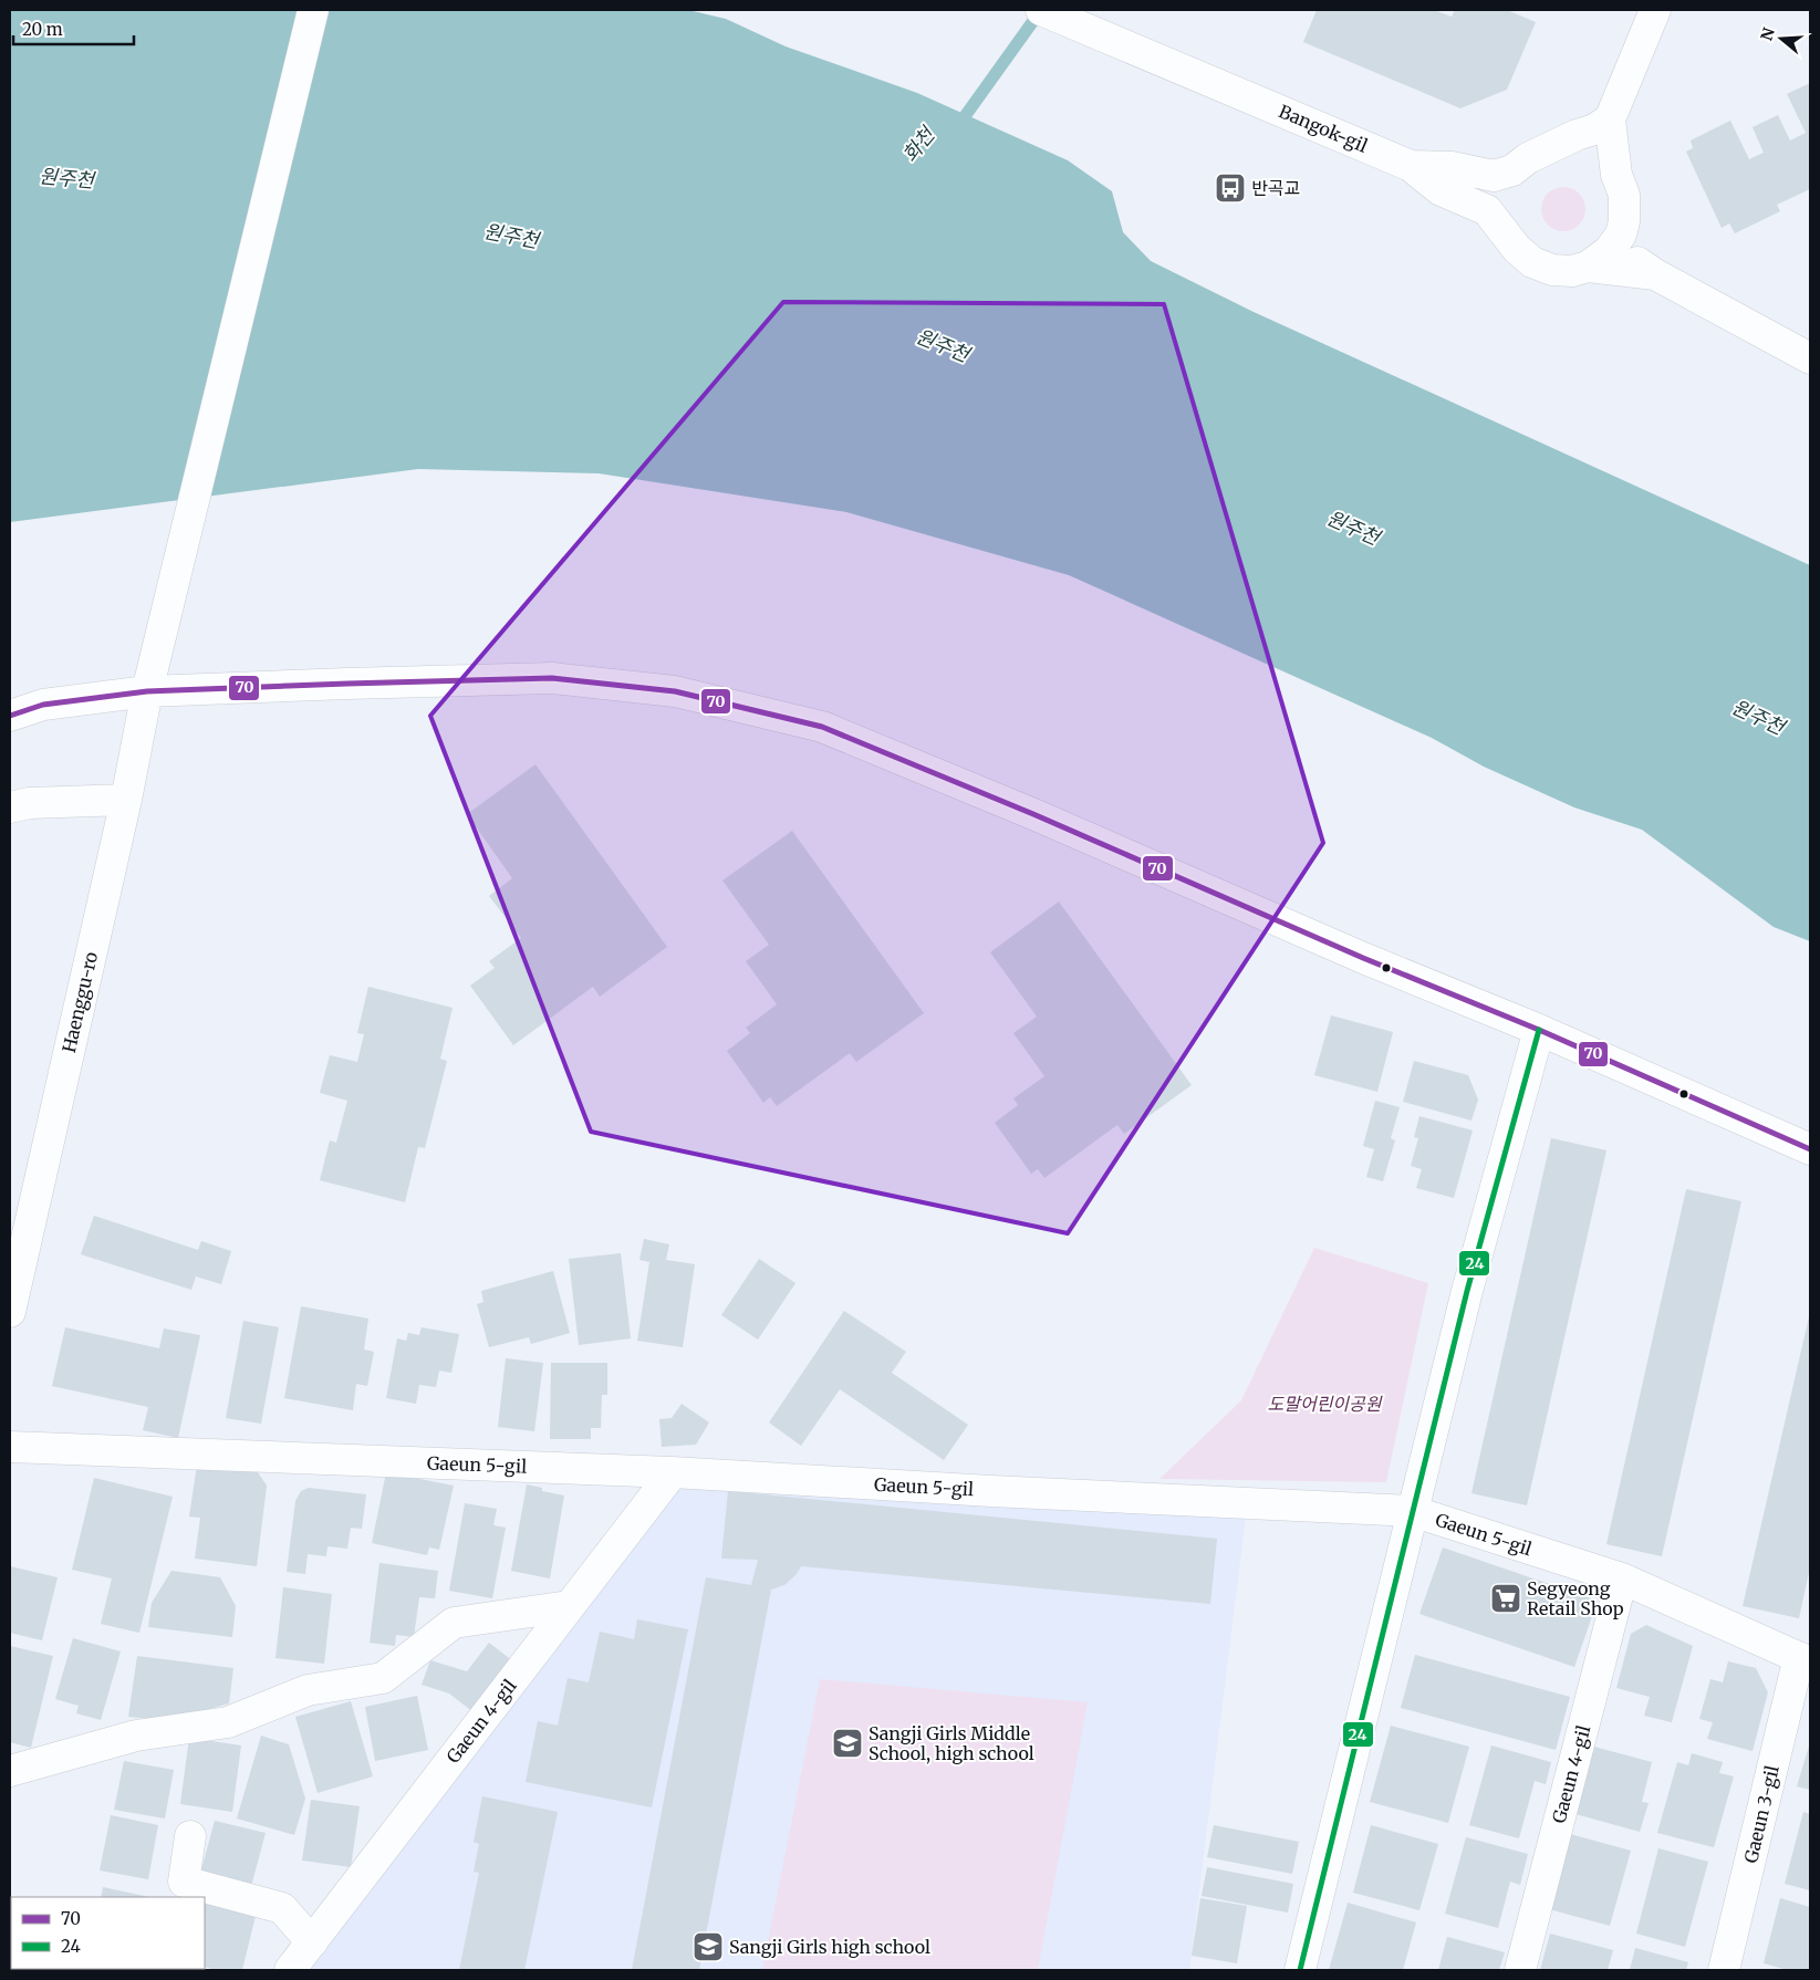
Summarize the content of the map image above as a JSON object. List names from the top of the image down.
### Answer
{
  "streets": {
    "street": [
      "Bangok-gil",
      "Haenggu-ro",
      "Gaeun 5-gil",
      "Gaeun 4-gil",
      "Gaeun 3-gil"
    ]
  },
  "crossings": [
    ["Gaeun 5-gil", "Gaeun 4-gil"],
    ["Gaeun 5-gil", "Gaeun 3-gil"]
  ],
  "water": ["화천", "원주천"],
  "parks": ["도말어린이공원"],
  "places": {
    "bus stop": ["반곡교"],
    "supermarket": ["Segyeong Retail Shop"],
    "school or university": ["Sangji Girls Middle School, high school", "Sangji Girls high school"]
  },
  "lines": ["transit line 70", "transit line 24"],
  "legend": ["70", "24"],
  "scale_bar": "20 m",
  "north": "left"
}
